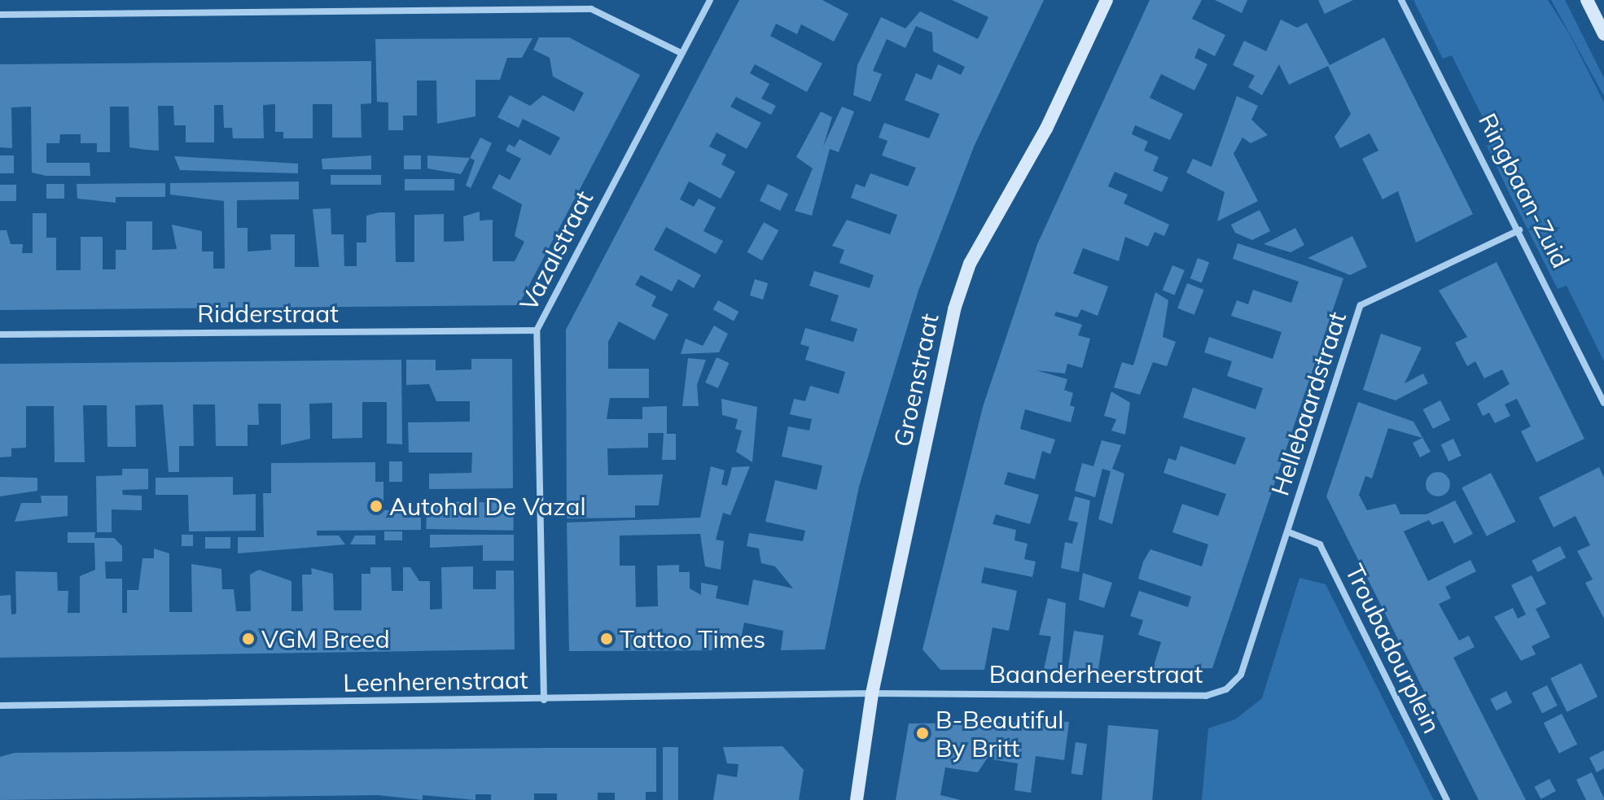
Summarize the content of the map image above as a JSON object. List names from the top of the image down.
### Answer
{
  "streets": {
    "street": [
      "Ringbaan-Zuid",
      "Vazalstraat",
      "Ridderstraat",
      "Groenstraat",
      "Hellebaardstraat",
      "Troubadourplein",
      "Baanderheerstraat",
      "Leenherenstraat"
    ]
  },
  "crossings": [
    ["Ringbaan-Zuid", "Hellebaardstraat"],
    ["Vazalstraat", "Ridderstraat"],
    ["Vazalstraat", "Leenherenstraat"],
    ["Groenstraat", "Baanderheerstraat"],
    ["Groenstraat", "Leenherenstraat"],
    ["Hellebaardstraat", "Troubadourplein"],
    ["Hellebaardstraat", "Baanderheerstraat"],
    ["Troubadourplein", "Baanderheerstraat"],
    ["Baanderheerstraat", "Leenherenstraat"]
  ],
  "places": [
    "Autohal De Vazal",
    "VGM Breed",
    "Tattoo Times",
    "B-Beautiful By Britt"
  ]
}
